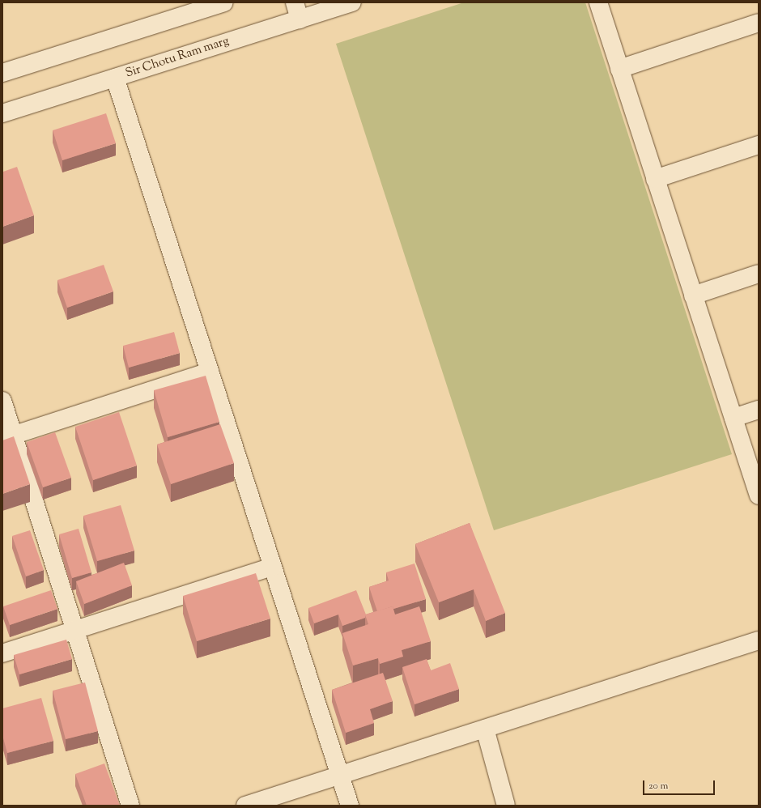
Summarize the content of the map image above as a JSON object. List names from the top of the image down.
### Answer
{
  "streets": {
    "street": ["Sir Chotu Ram marg"]
  },
  "scale_bar": "20 m"
}
